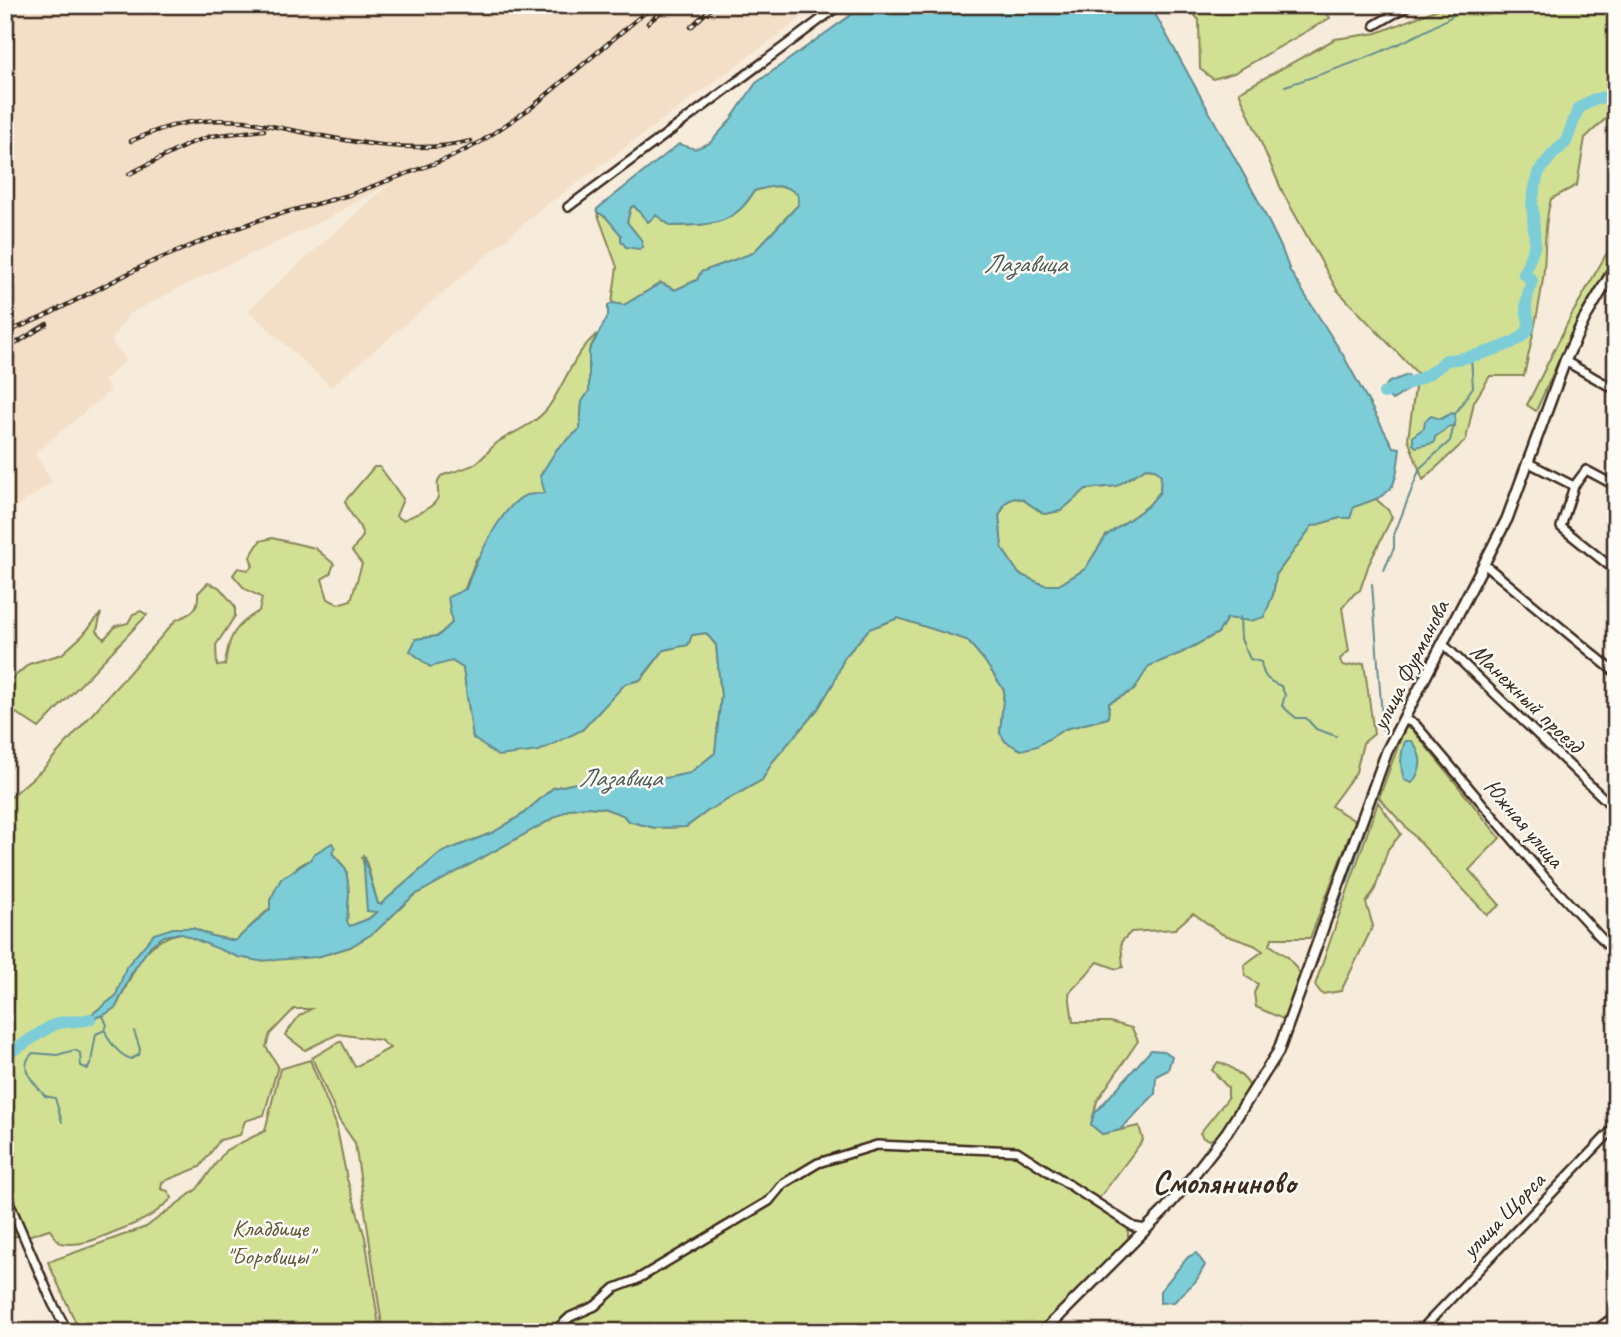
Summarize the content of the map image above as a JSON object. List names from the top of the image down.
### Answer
{
  "streets": {
    "main road": ["улица Фурманова"],
    "street": ["Манежный проезд", "Южная улица", "улица Щорса"]
  },
  "crossings": [
    ["улица Фурманова", "Манежный проезд"],
    ["улица Фурманова", "Южная улица"]
  ],
  "districts": ["Смоляниново"],
  "water": ["Лазавица"],
  "parks": ["Кладбище \"Боровицы\""]
}
